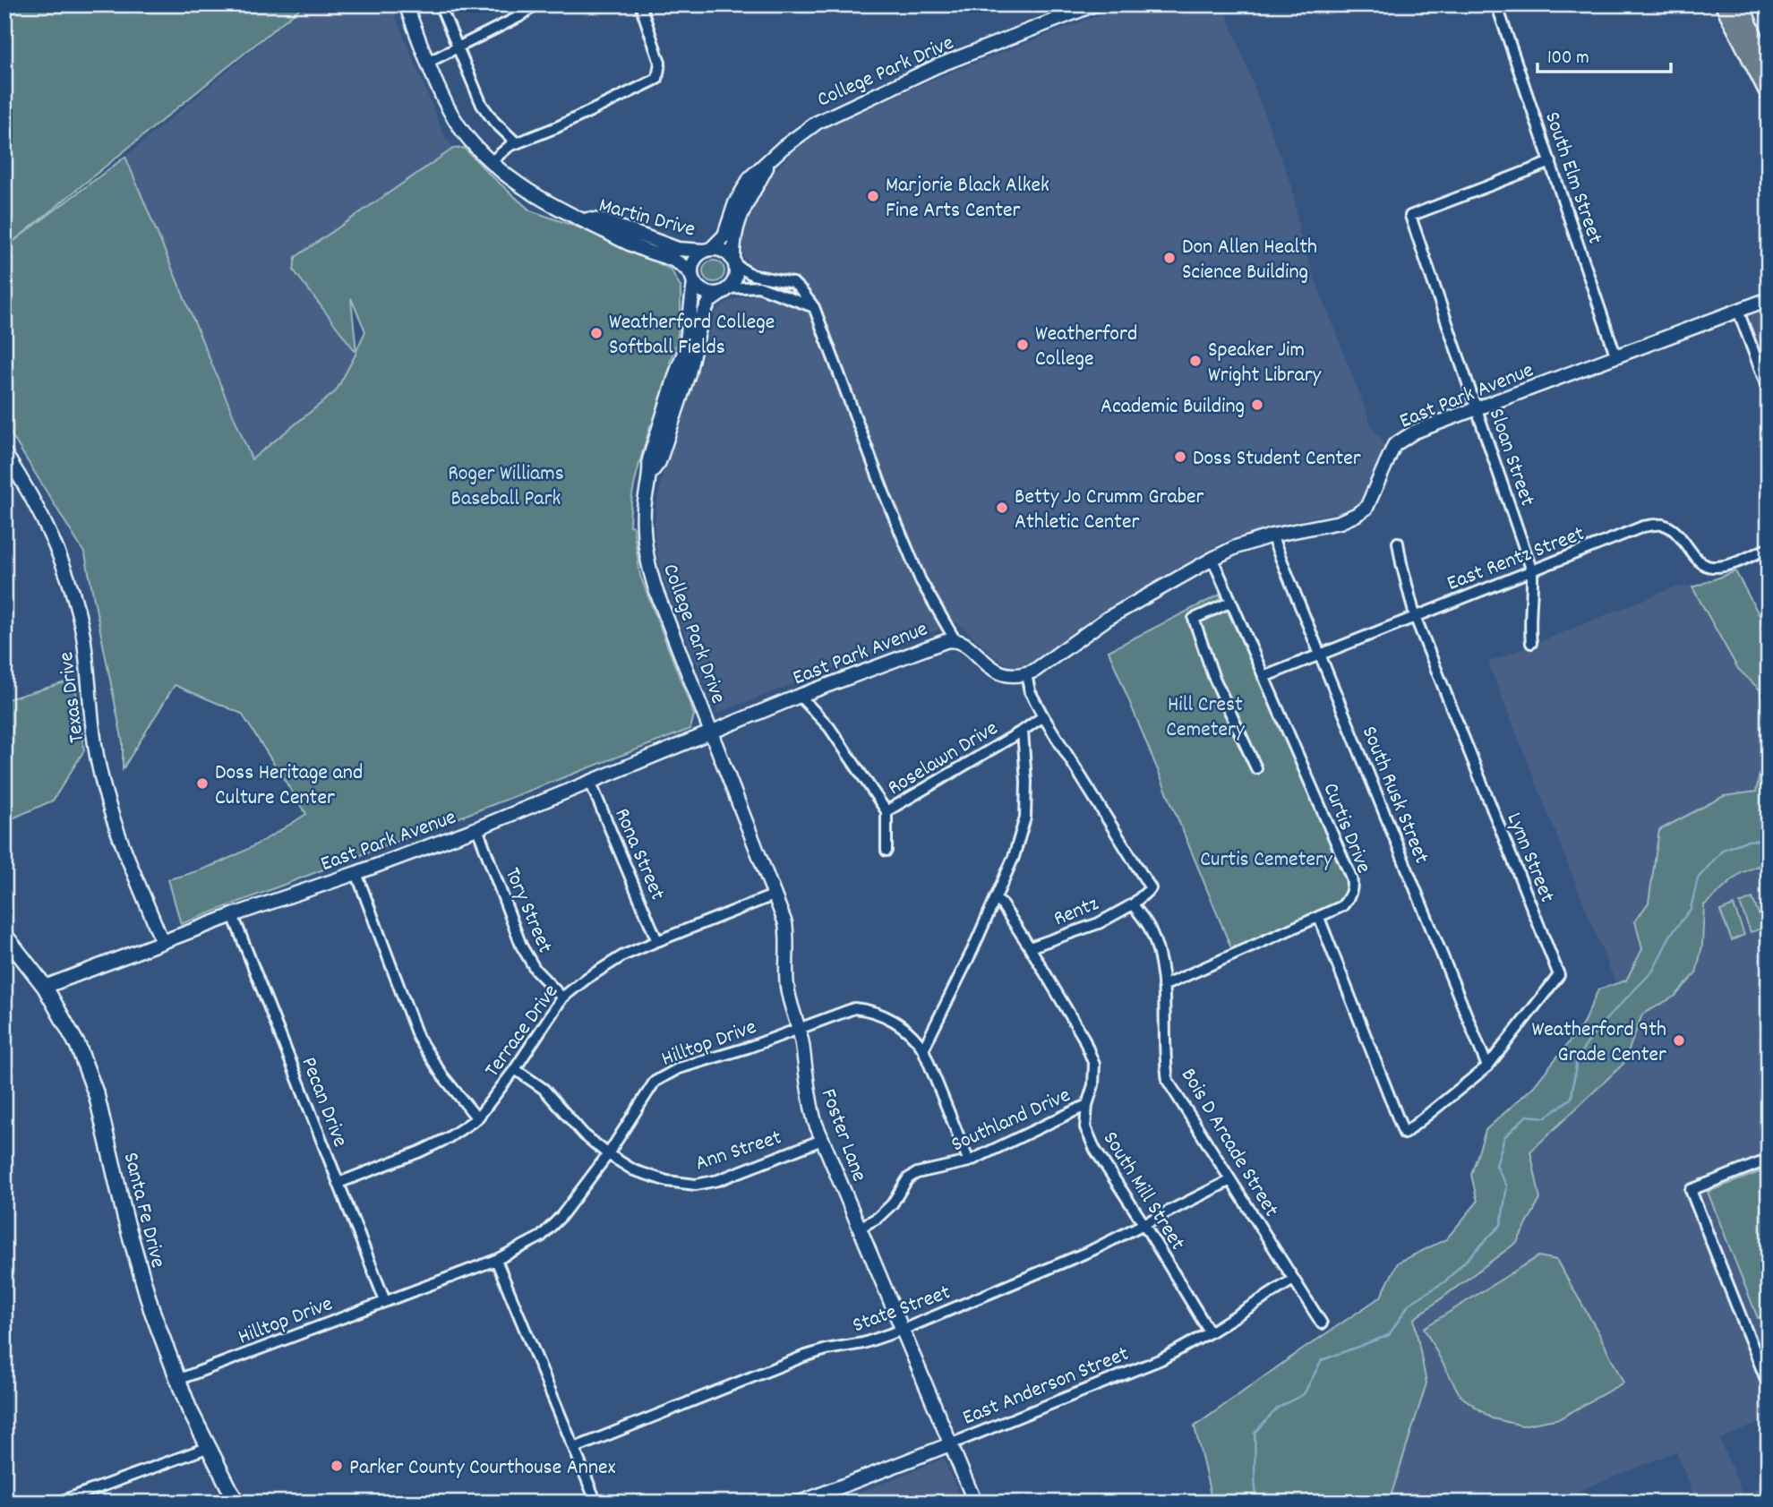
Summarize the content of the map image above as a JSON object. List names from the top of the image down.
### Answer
{
  "streets": {
    "main road": ["Santa Fe Drive"],
    "street": [
      "College Park Drive",
      "South Elm Street",
      "Martin Drive",
      "East Park Avenue",
      "Sloan Street",
      "East Rentz Street",
      "Texas Drive",
      "Roselawn Drive",
      "South Rusk Street",
      "Curtis Drive",
      "Rona Street",
      "Lynn Street",
      "Tory Street",
      "Rentz",
      "Terrace Drive",
      "Hilltop Drive",
      "Pecan Drive",
      "Southland Drive",
      "Foster Lane",
      "Bois D Arcade Street",
      "Ann Street",
      "South Mill Street",
      "State Street",
      "East Anderson Street"
    ]
  },
  "crossings": [
    ["College Park Drive", "Martin Drive"],
    ["College Park Drive", "East Park Avenue"],
    ["College Park Drive", "Foster Lane"],
    ["South Elm Street", "East Park Avenue"],
    ["South Elm Street", "Sloan Street"],
    ["East Park Avenue", "Sloan Street"],
    ["East Park Avenue", "Texas Drive"],
    ["East Park Avenue", "Roselawn Drive"],
    ["East Park Avenue", "South Rusk Street"],
    ["East Park Avenue", "Curtis Drive"],
    ["East Park Avenue", "Rona Street"],
    ["East Park Avenue", "Tory Street"],
    ["East Park Avenue", "Pecan Drive"],
    ["East Park Avenue", "Foster Lane"],
    ["East Park Avenue", "Santa Fe Drive"],
    ["Sloan Street", "East Rentz Street"],
    ["East Rentz Street", "South Rusk Street"],
    ["East Rentz Street", "Curtis Drive"],
    ["East Rentz Street", "Lynn Street"],
    ["South Rusk Street", "Lynn Street"],
    ["Curtis Drive", "Lynn Street"],
    ["Rona Street", "Terrace Drive"],
    ["Tory Street", "Terrace Drive"],
    ["Rentz", "Bois D Arcade Street"],
    ["Rentz", "South Mill Street"],
    ["Terrace Drive", "Pecan Drive"],
    ["Terrace Drive", "Foster Lane"],
    ["Terrace Drive", "Ann Street"],
    ["Hilltop Drive", "Pecan Drive"],
    ["Hilltop Drive", "Foster Lane"],
    ["Hilltop Drive", "Ann Street"],
    ["Hilltop Drive", "Santa Fe Drive"],
    ["Southland Drive", "Foster Lane"],
    ["Southland Drive", "South Mill Street"],
    ["Foster Lane", "Ann Street"],
    ["Foster Lane", "State Street"],
    ["Foster Lane", "East Anderson Street"],
    ["Bois D Arcade Street", "State Street"],
    ["Bois D Arcade Street", "East Anderson Street"],
    ["South Mill Street", "State Street"],
    ["South Mill Street", "East Anderson Street"]
  ],
  "parks": ["Roger Williams Baseball Park", "Hill Crest Cemetery", "Curtis Cemetery"],
  "places": [
    "Marjorie Black Alkek Fine Arts Center",
    "Don Allen Health Science Building",
    "Weatherford College Softball Fields",
    "Weatherford College",
    "Speaker Jim Wright Library",
    "Academic Building",
    "Doss Student Center",
    "Betty Jo Crumm Graber Athletic Center",
    "Doss Heritage and Culture Center",
    "Weatherford 9th Grade Center",
    "Parker County Courthouse Annex"
  ],
  "scale_bar": "100 m"
}
